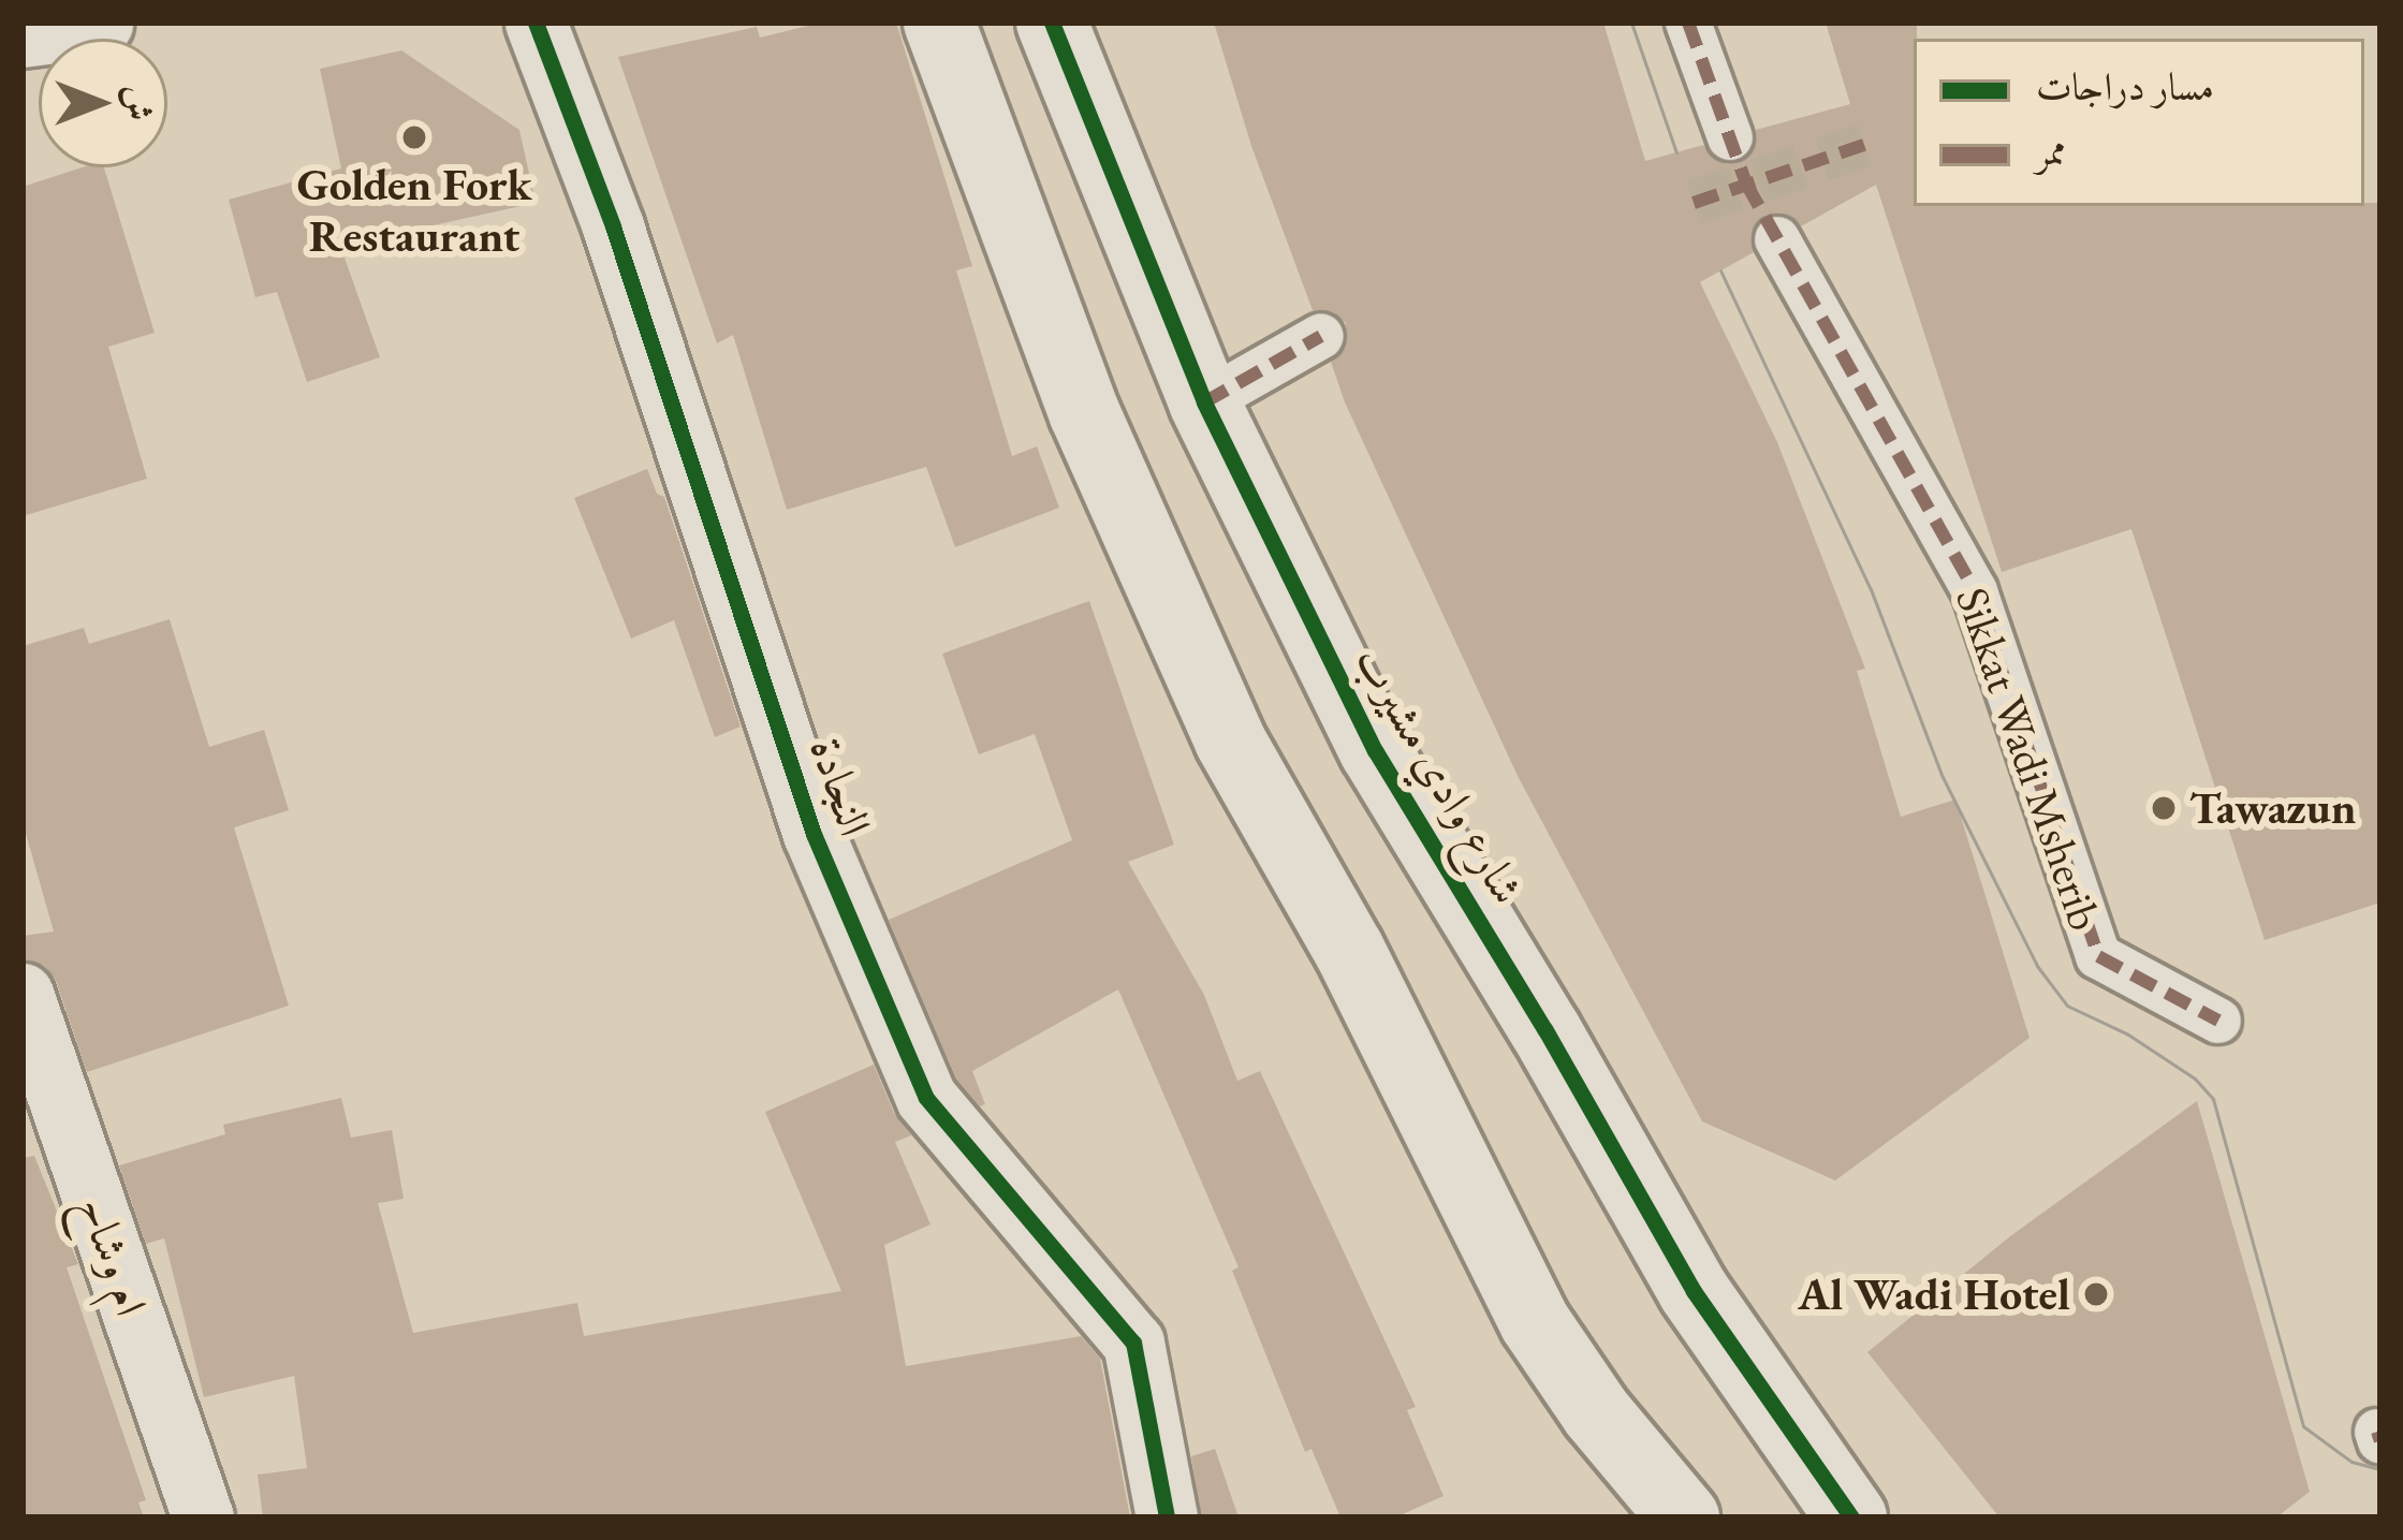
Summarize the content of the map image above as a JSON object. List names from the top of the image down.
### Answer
{
  "streets": {
    "street": [
      "Sikkat Wadi Msherib",
      "شارع وادي مشيرب",
      "النجادة",
      "ام وشاح"
    ]
  },
  "places": ["Golden Fork Restaurant", "Tawazun", "Al Wadi Hotel"],
  "legend": ["مسار دراجات", "ممر"],
  "north": "right"
}
